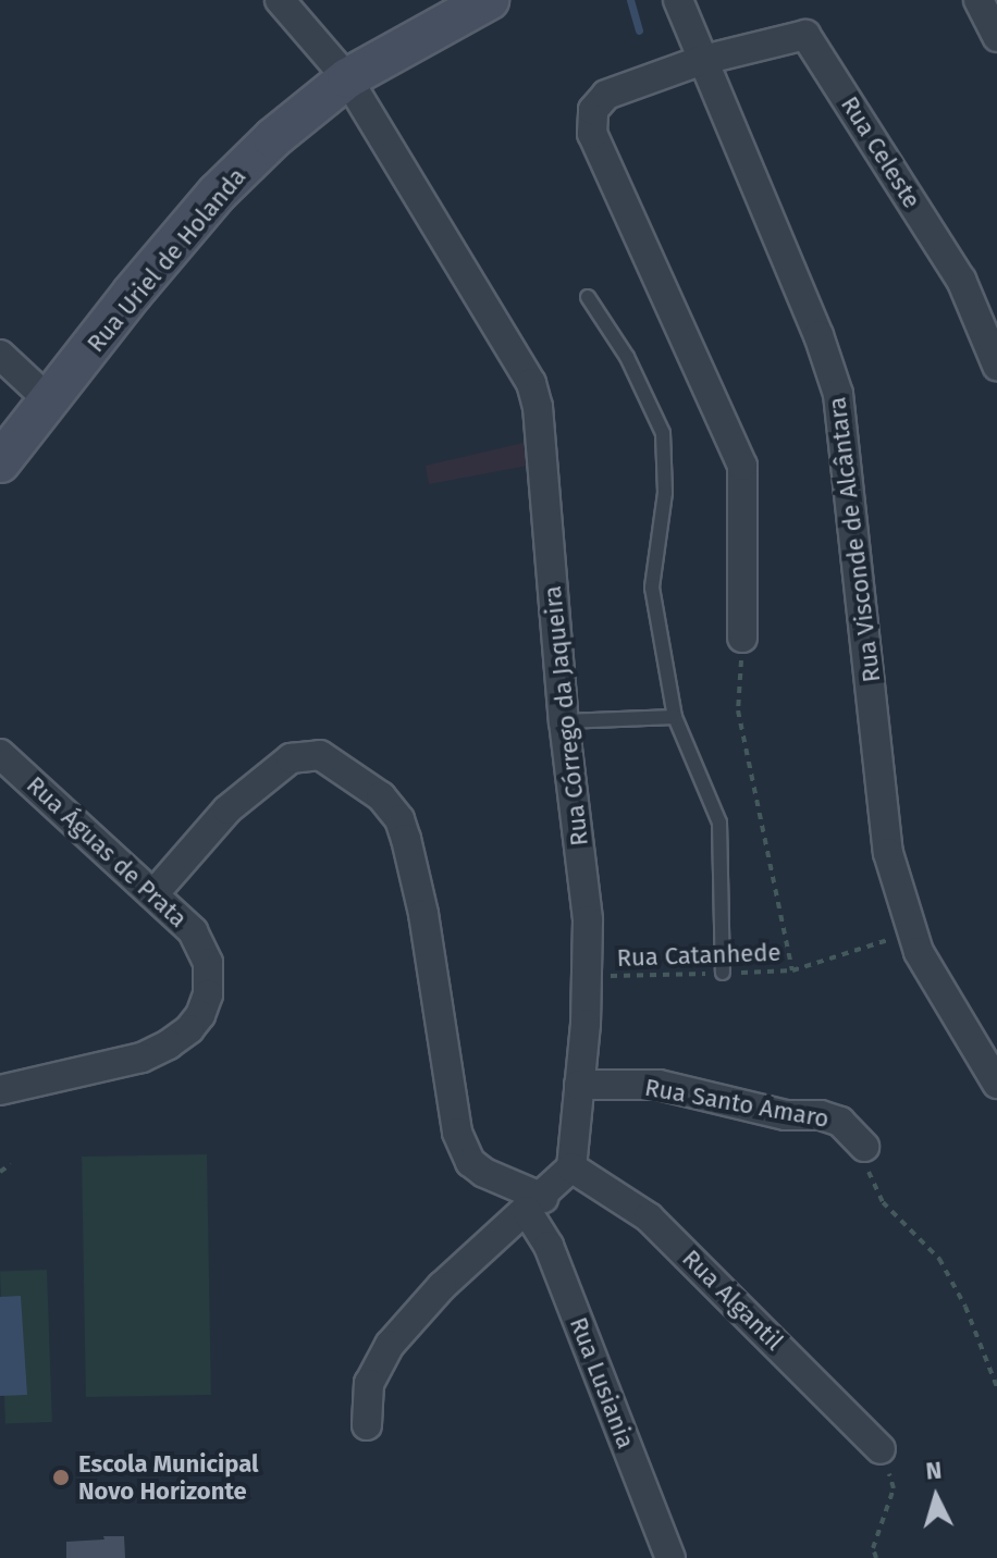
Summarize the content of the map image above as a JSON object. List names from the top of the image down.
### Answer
{
  "streets": {
    "main road": ["Rua Uriel de Holanda"],
    "street": [
      "Rua Celeste",
      "Rua Visconde de Alcântara",
      "Rua Córrego da Jaqueira",
      "Rua Águas de Prata",
      "Rua Santo Amaro",
      "Rua Algantil",
      "Rua Lusiania"
    ],
    "path": ["Rua Catanhede"]
  },
  "crossings": [
    ["Rua Celeste", "Rua Visconde de Alcântara"],
    ["Rua Uriel de Holanda", "Rua Córrego da Jaqueira"],
    ["Rua Visconde de Alcântara", "Rua Catanhede"],
    ["Rua Córrego da Jaqueira", "Rua Catanhede"],
    ["Rua Córrego da Jaqueira", "Rua Santo Amaro"],
    ["Rua Córrego da Jaqueira", "Rua Algantil"]
  ],
  "places": ["Escola Municipal Novo Horizonte"],
  "north": "top"
}
